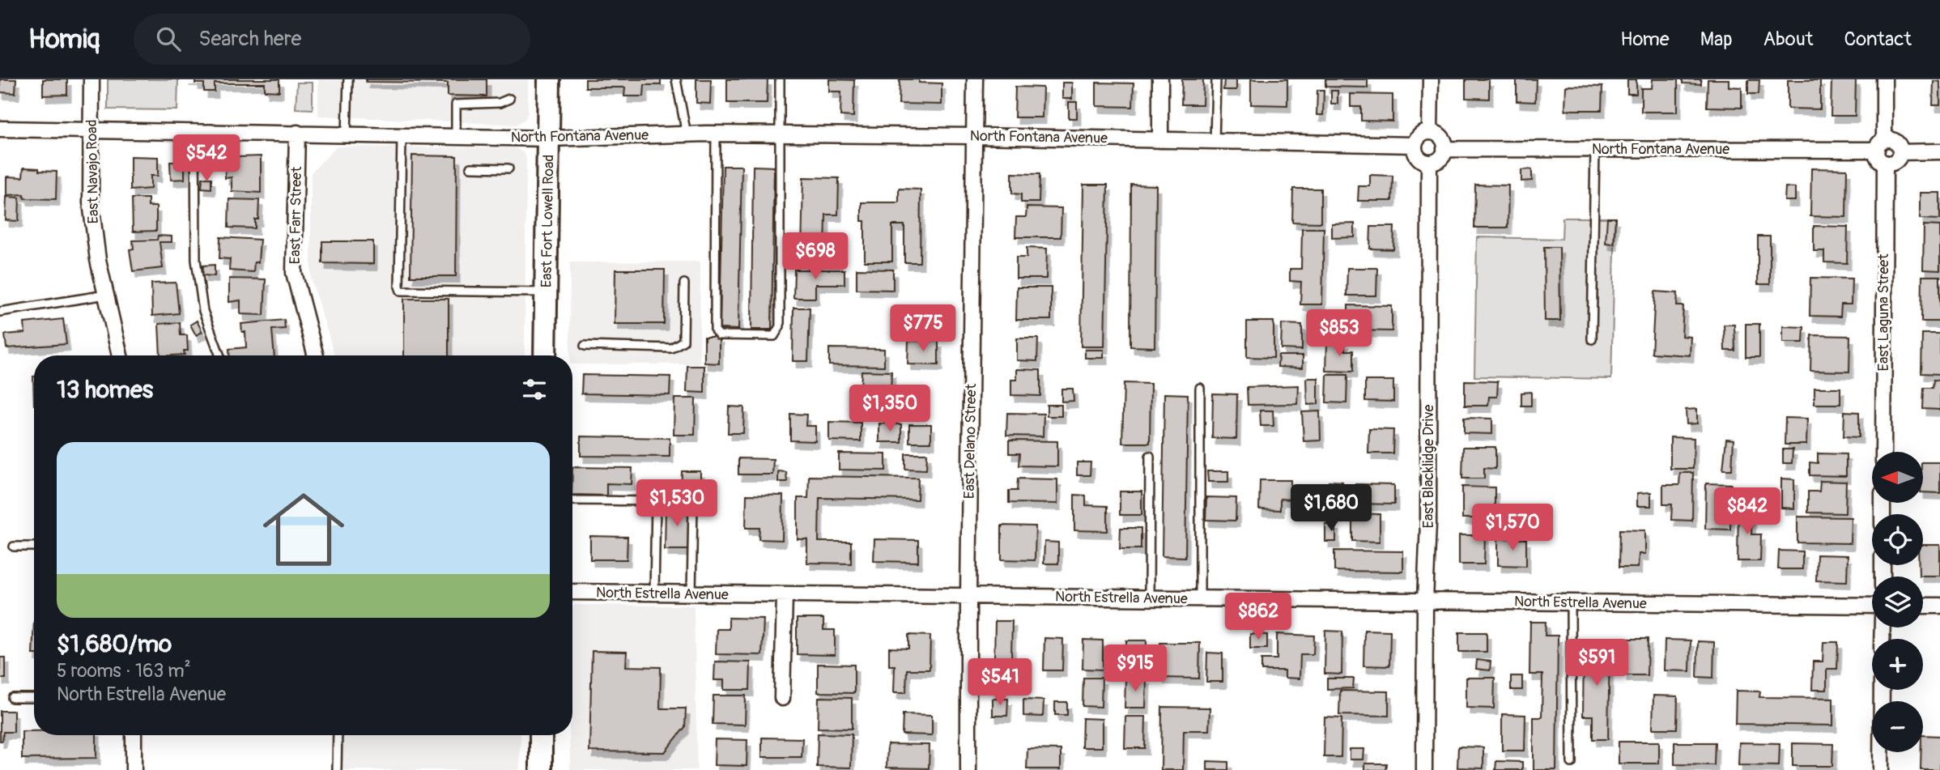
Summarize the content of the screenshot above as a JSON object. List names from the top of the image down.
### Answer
{
  "streets": {
    "main road": ["East Fort Lowell Road"],
    "street": [
      "North Fontana Avenue",
      "East Navajo Road",
      "East Farr Street",
      "East Laguna Street",
      "East Delano Street",
      "East Blacklidge Drive",
      "North Estrella Avenue"
    ]
  },
  "crossings": [
    ["North Fontana Avenue", "East Navajo Road"],
    ["North Fontana Avenue", "East Farr Street"],
    ["North Fontana Avenue", "East Fort Lowell Road"],
    ["North Fontana Avenue", "East Laguna Street"],
    ["North Fontana Avenue", "East Delano Street"],
    ["North Fontana Avenue", "East Blacklidge Drive"],
    ["East Delano Street", "North Estrella Avenue"],
    ["East Blacklidge Drive", "North Estrella Avenue"]
  ],
  "north": "left",
  "page": {
    "header": "Homiq",
    "search": "Search here",
    "nav": [
      "Home",
      "Map",
      "About",
      "Contact"
    ],
    "price": [
      "$542",
      "$698",
      "$775",
      "$853",
      "$1,350",
      "$1,530",
      "$1,680",
      "$842",
      "$1,570",
      "$862",
      "$591",
      "$915",
      "$541"
    ],
    "heading": "13 homes",
    "list": [
      {
        "name": "$1,680/mo",
        "note": "5 rooms · 163 m² · North Estrella Avenue"
      }
    ],
    "map_buttons": ["+", "−"]
  }
}
